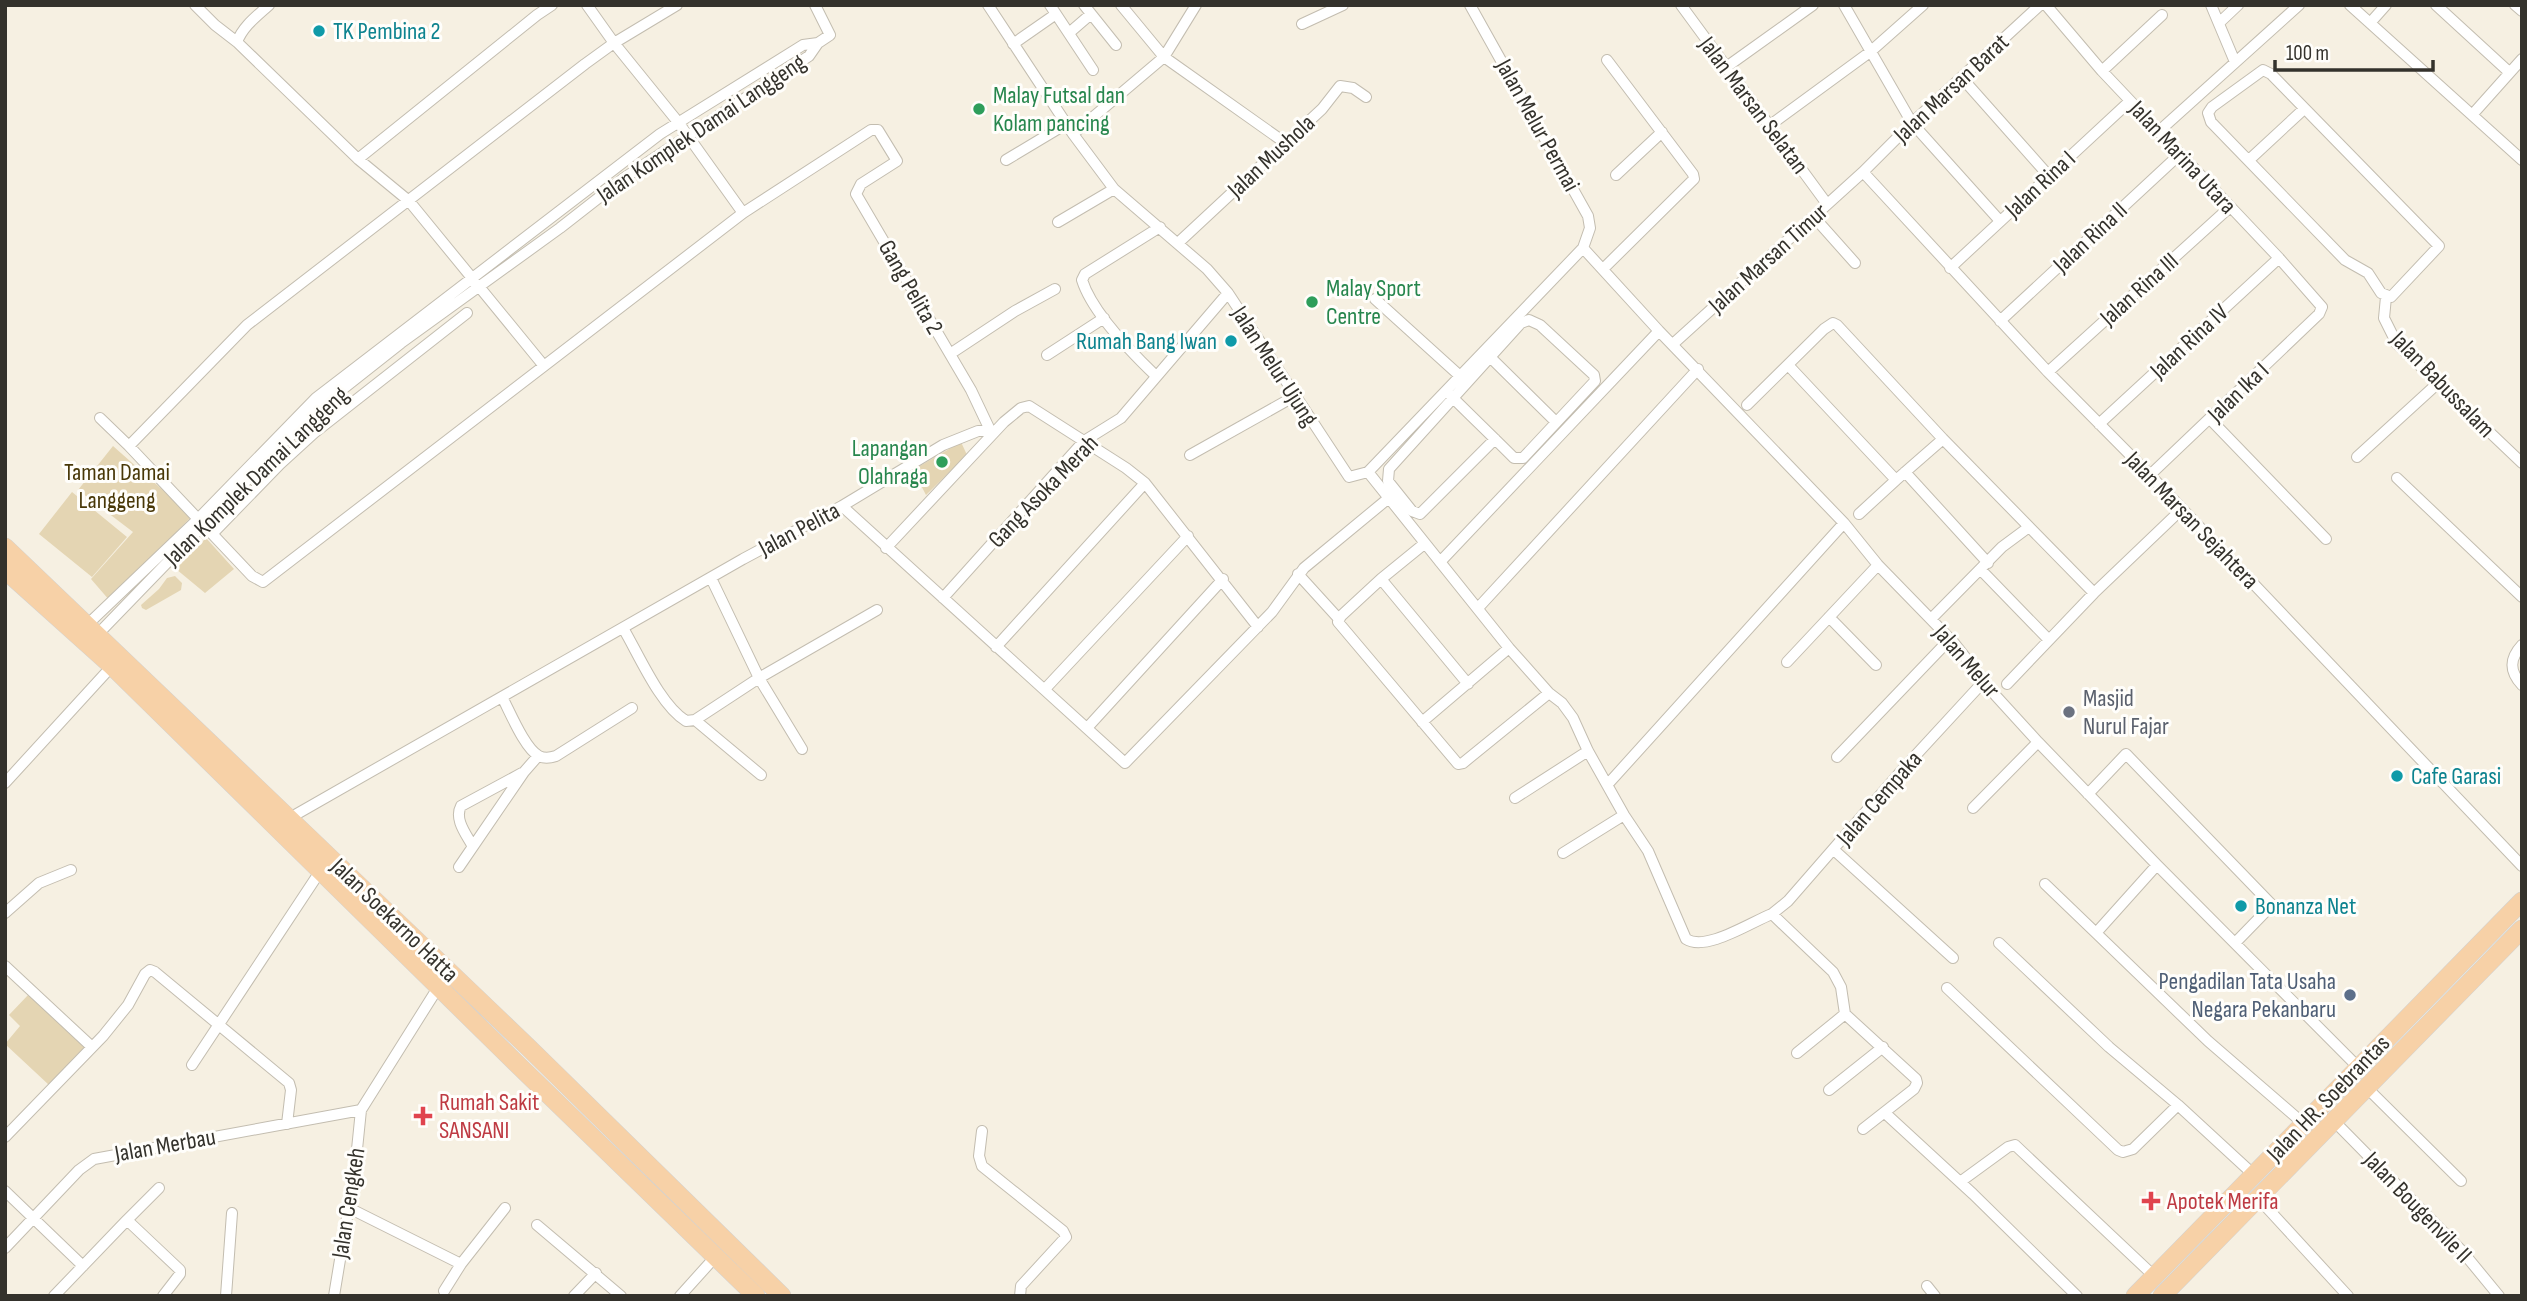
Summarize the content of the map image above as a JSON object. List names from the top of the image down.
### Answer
{
  "streets": {
    "main road": ["Jalan Soekarno Hatta", "Jalan HR. Soebrantas"],
    "street": [
      "Jalan Marsan Barat",
      "Jalan Marsan Selatan",
      "Jalan Melur Permai",
      "Jalan Komplek Damai Langgeng",
      "Jalan Mushola",
      "Jalan Marina Utara",
      "Jalan Rina I",
      "Jalan Rina II",
      "Jalan Marsan Timur",
      "Gang Pelita 2",
      "Jalan Rina III",
      "Jalan Rina IV",
      "Jalan Melur Ujung",
      "Jalan Babussalam",
      "Jalan Ika I",
      "Gang Asoka Merah",
      "Jalan Marsan Sejahtera",
      "Jalan Pelita",
      "Jalan Melur",
      "Jalan Cempaka",
      "Jalan Merbau",
      "Jalan Cengkeh",
      "Jalan Bougenvile II"
    ]
  },
  "crossings": [
    ["Jalan Marsan Barat", "Jalan Marsan Timur"],
    ["Jalan Marsan Barat", "Jalan Marsan Sejahtera"],
    ["Jalan Marsan Selatan", "Jalan Marsan Timur"],
    ["Jalan Melur Permai", "Jalan Melur"],
    ["Jalan Komplek Damai Langgeng", "Jalan Soekarno Hatta"],
    ["Jalan Mushola", "Jalan Melur Ujung"],
    ["Jalan Marina Utara", "Jalan Rina I"],
    ["Jalan Marina Utara", "Jalan Rina II"],
    ["Jalan Marina Utara", "Jalan Rina III"],
    ["Jalan Marina Utara", "Jalan Rina IV"],
    ["Jalan Marina Utara", "Jalan Ika I"],
    ["Jalan Rina I", "Jalan Marsan Sejahtera"],
    ["Jalan Rina II", "Jalan Marsan Sejahtera"],
    ["Jalan Marsan Timur", "Jalan Marsan Sejahtera"],
    ["Jalan Marsan Timur", "Jalan Melur"],
    ["Gang Pelita 2", "Jalan Pelita"],
    ["Jalan Rina III", "Jalan Marsan Sejahtera"],
    ["Jalan Rina IV", "Jalan Marsan Sejahtera"],
    ["Jalan Melur Ujung", "Gang Asoka Merah"],
    ["Jalan Ika I", "Jalan Marsan Sejahtera"],
    ["Gang Asoka Merah", "Jalan Pelita"],
    ["Jalan Pelita", "Jalan Soekarno Hatta"],
    ["Jalan Melur", "Jalan Cempaka"],
    ["Jalan Melur", "Jalan HR. Soebrantas"],
    ["Jalan HR. Soebrantas", "Jalan Bougenvile II"],
    ["Jalan Merbau", "Jalan Cengkeh"]
  ],
  "parks": ["Taman Damai Langgeng"],
  "places": {
    "other": [
      "TK Pembina 2",
      "Malay Futsal dan Kolam pancing",
      "Malay Sport Centre",
      "Rumah Bang Iwan",
      "Lapangan Olahraga",
      "Masjid Nurul Fajar",
      "Cafe Garasi",
      "Bonanza Net",
      "Pengadilan Tata Usaha Negara Pekanbaru"
    ],
    "health": ["Rumah Sakit SANSANI", "Apotek Merifa"]
  },
  "scale_bar": "100 m"
}
